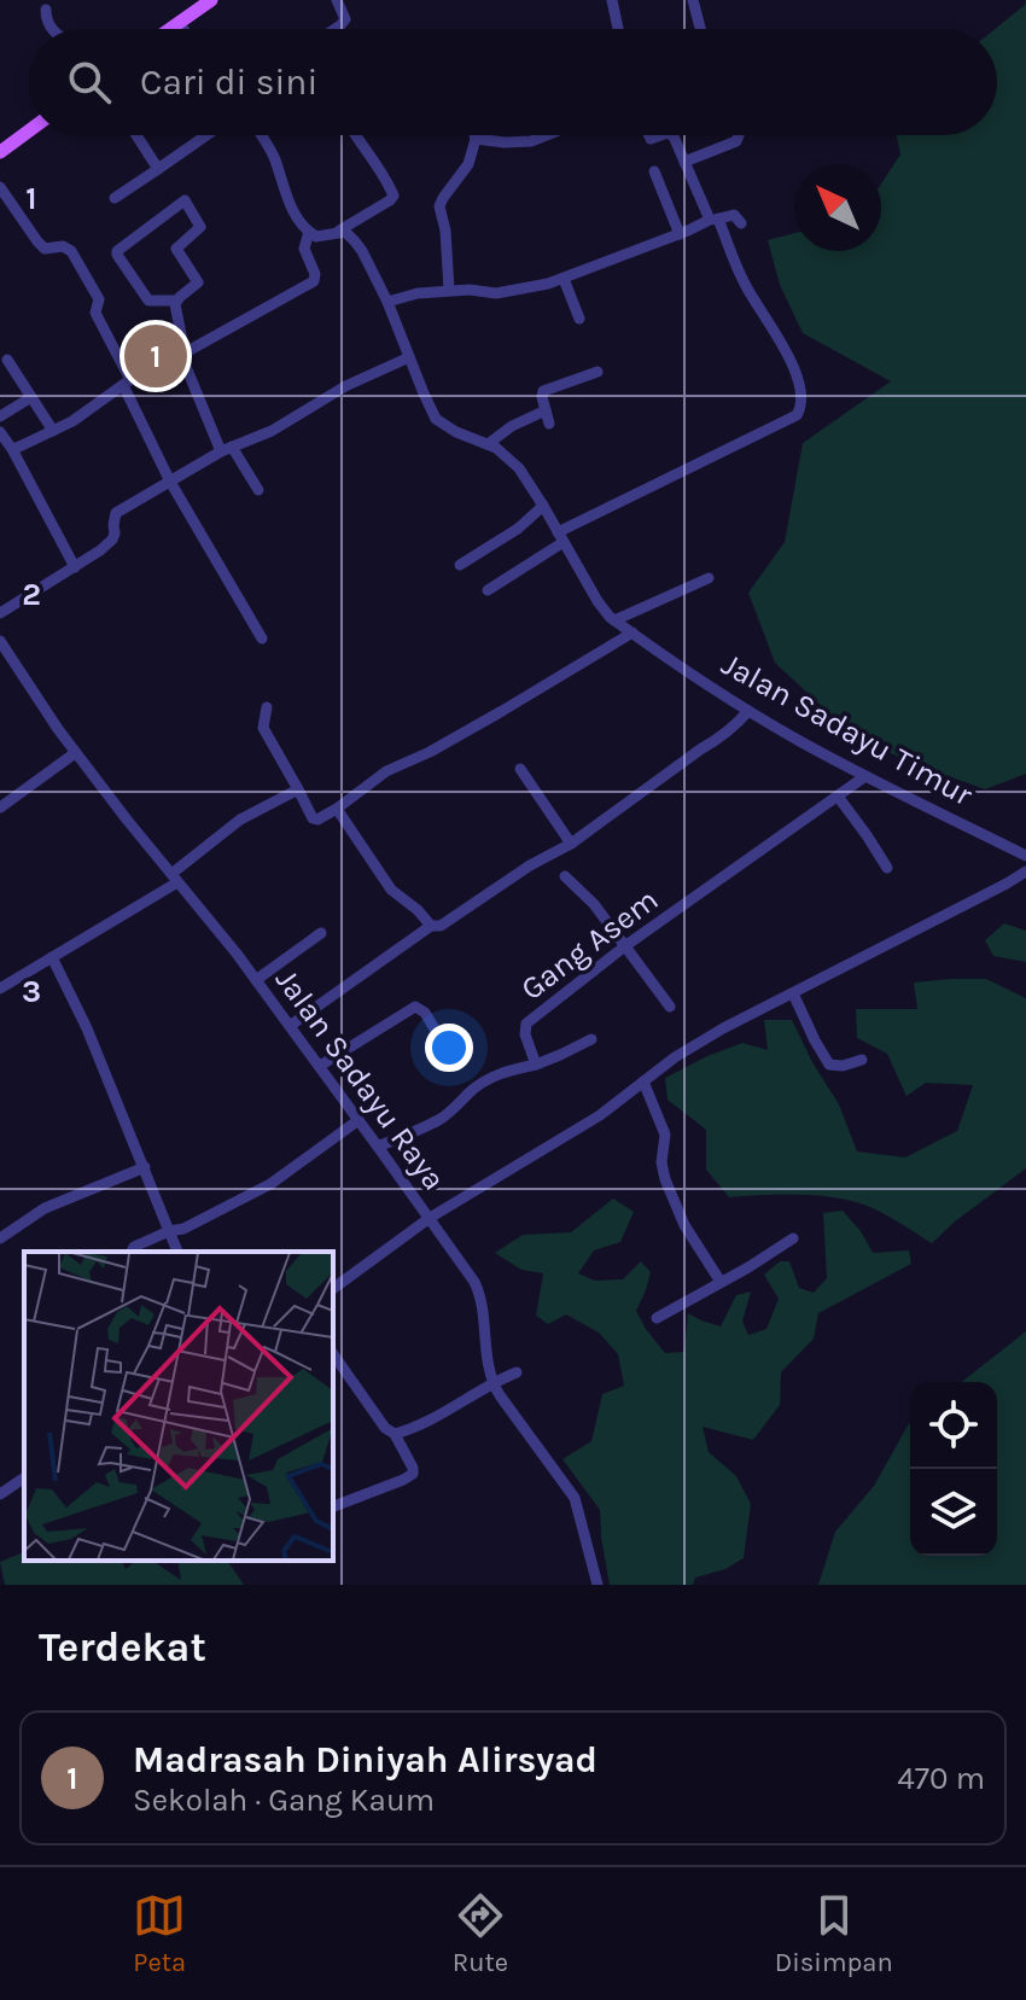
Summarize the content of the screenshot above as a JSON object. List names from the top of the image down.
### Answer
{
  "streets": {
    "street": ["Jalan Sadayu Timur", "Gang Asem", "Jalan Sadayu Raya"]
  },
  "crossings": [
    ["Jalan Sadayu Timur", "Gang Asem"]
  ],
  "north": "top left",
  "page": {
    "search": "Cari di sini",
    "pins": "1",
    "heading": "Terdekat",
    "list": [
      {
        "mark": "1",
        "name": "Madrasah Diniyah Alirsyad",
        "note": "Sekolah · Gang Kaum",
        "value": "470 m"
      }
    ],
    "nav": ["Peta", "Rute", "Disimpan"]
  },
  "grid": {
    "rows": ["1", "2", "3"]
  }
}
